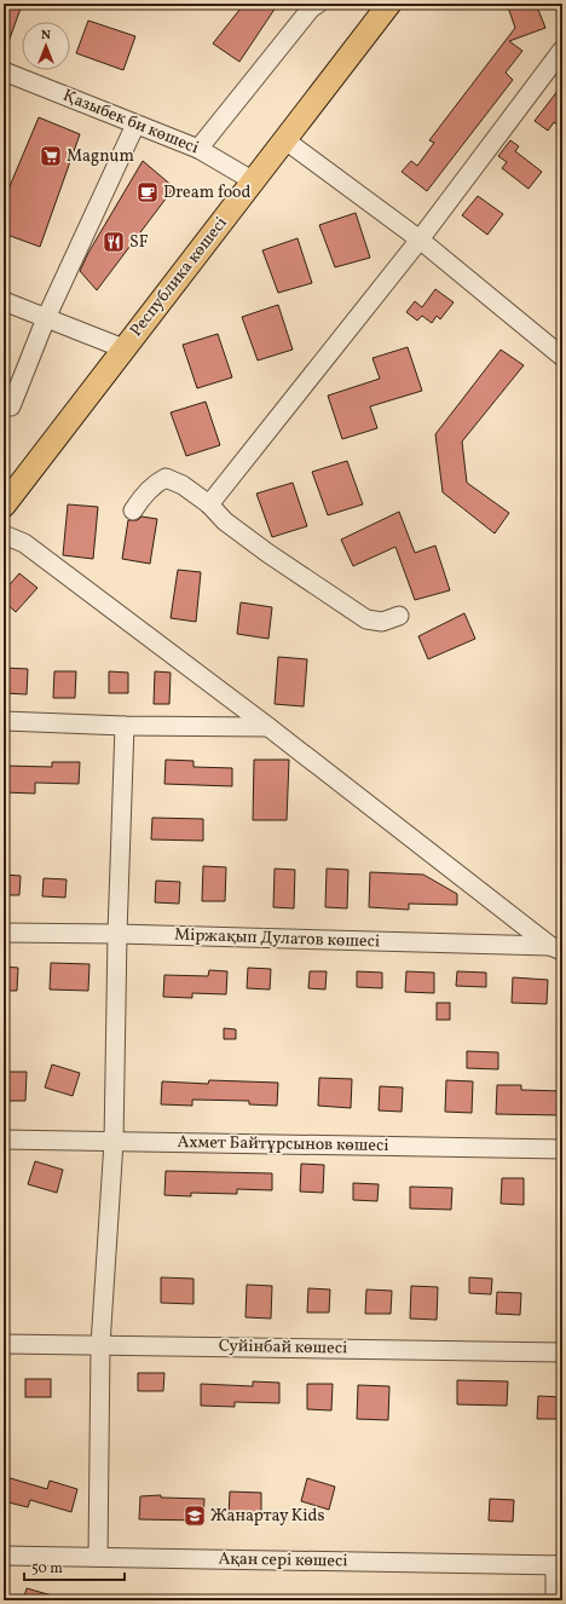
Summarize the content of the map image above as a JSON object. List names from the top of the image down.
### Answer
{
  "streets": {
    "main road": ["Республика көшесі"],
    "street": [
      "Қазыбек би көшесі",
      "Міржақып Дулатов көшесі",
      "Ахмет Байтұрсынов көшесі",
      "Суйінбай көшесі",
      "Ақан сері көшесі"
    ]
  },
  "crossings": [
    ["Қазыбек би көшесі", "Республика көшесі"]
  ],
  "places": {
    "supermarket": ["Magnum"],
    "cafe": ["Dream food"],
    "restaurant": ["SF"],
    "school or university": ["Жанартау Kids"]
  },
  "scale_bar": "50 m",
  "north": "top"
}
